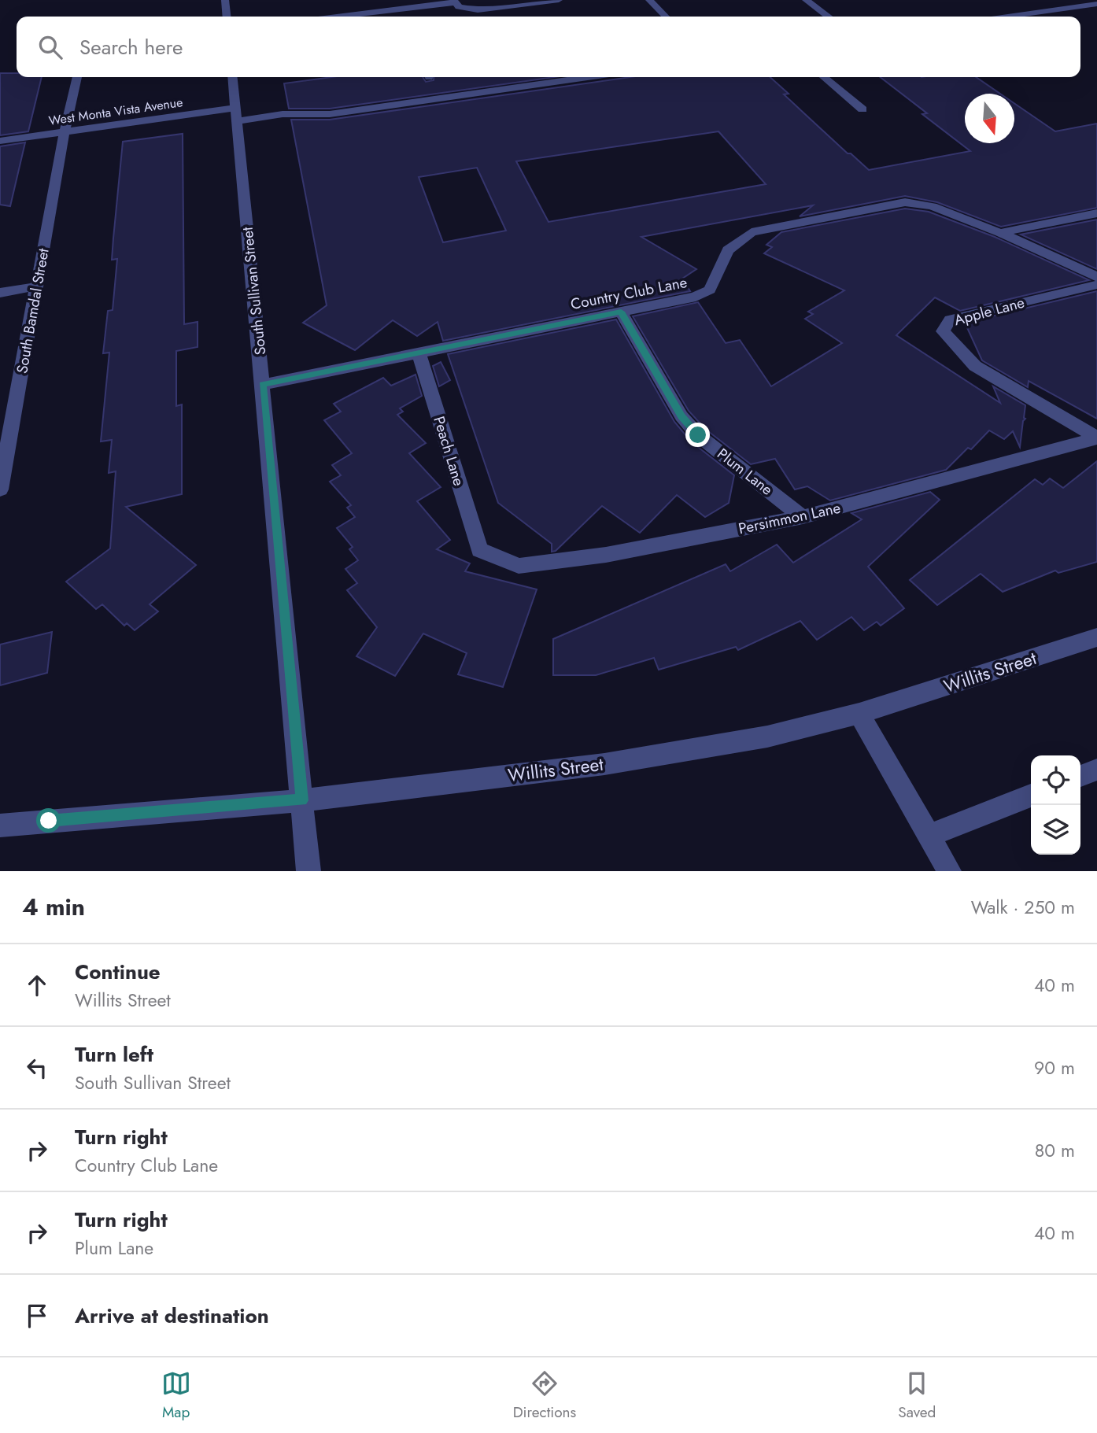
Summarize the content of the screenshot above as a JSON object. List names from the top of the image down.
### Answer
{
  "streets": {
    "street": [
      "West Monta Vista Avenue",
      "South Sullivan Street",
      "Country Club Lane",
      "South Bamdal Street",
      "Apple Lane",
      "Peach Lane",
      "Plum Lane",
      "Persimmon Lane",
      "Willits Street"
    ]
  },
  "crossings": [
    ["West Monta Vista Avenue", "South Sullivan Street"],
    ["West Monta Vista Avenue", "South Bamdal Street"],
    ["South Sullivan Street", "Country Club Lane"],
    ["South Sullivan Street", "Willits Street"],
    ["Country Club Lane", "Peach Lane"],
    ["Country Club Lane", "Plum Lane"],
    ["Apple Lane", "Persimmon Lane"],
    ["Peach Lane", "Persimmon Lane"],
    ["Plum Lane", "Persimmon Lane"]
  ],
  "north": "bottom",
  "page": {
    "search": "Search here",
    "heading": ["4 min", "Walk · 250 m"],
    "list": [
      ["Continue", "Willits Street", "40 m"],
      ["Turn left", "South Sullivan Street", "90 m"],
      ["Turn right", "Country Club Lane", "80 m"],
      ["Turn right", "Plum Lane", "40 m"],
      "Arrive at destination"
    ],
    "nav": ["Map", "Directions", "Saved"]
  }
}
